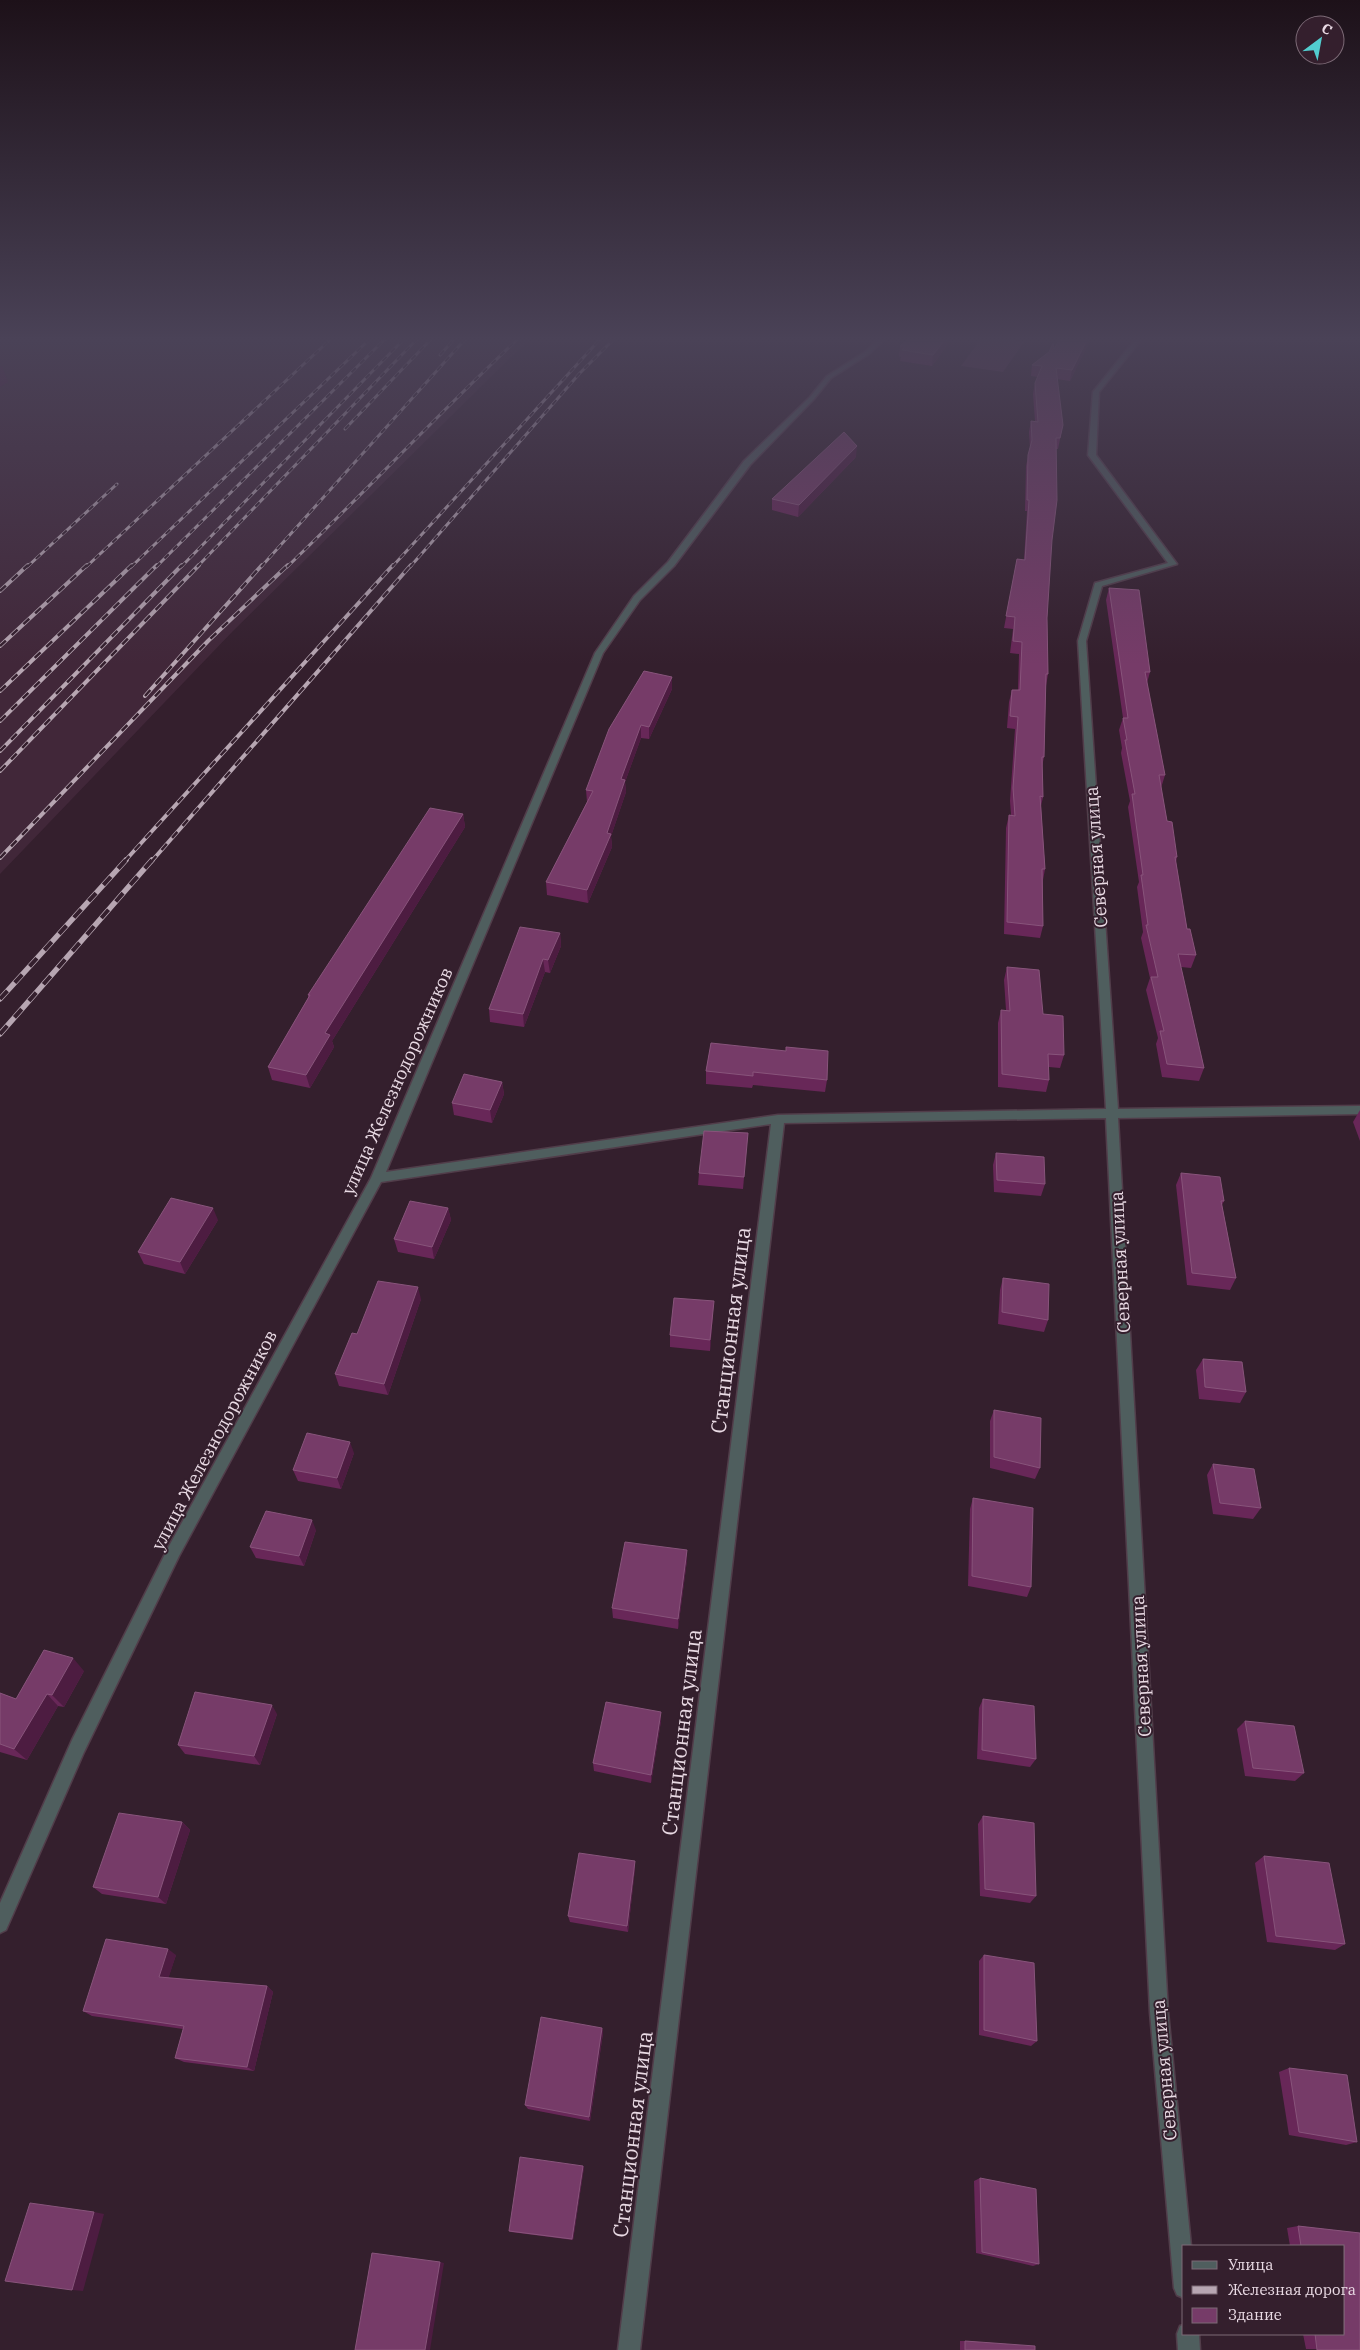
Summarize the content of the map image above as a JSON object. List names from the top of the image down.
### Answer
{
  "streets": {
    "street": ["Северная улица", "улица Железнодорожников", "Станционная улица"]
  },
  "legend": ["Улица", "Железная дорога", "Здание"],
  "north": "top right"
}
